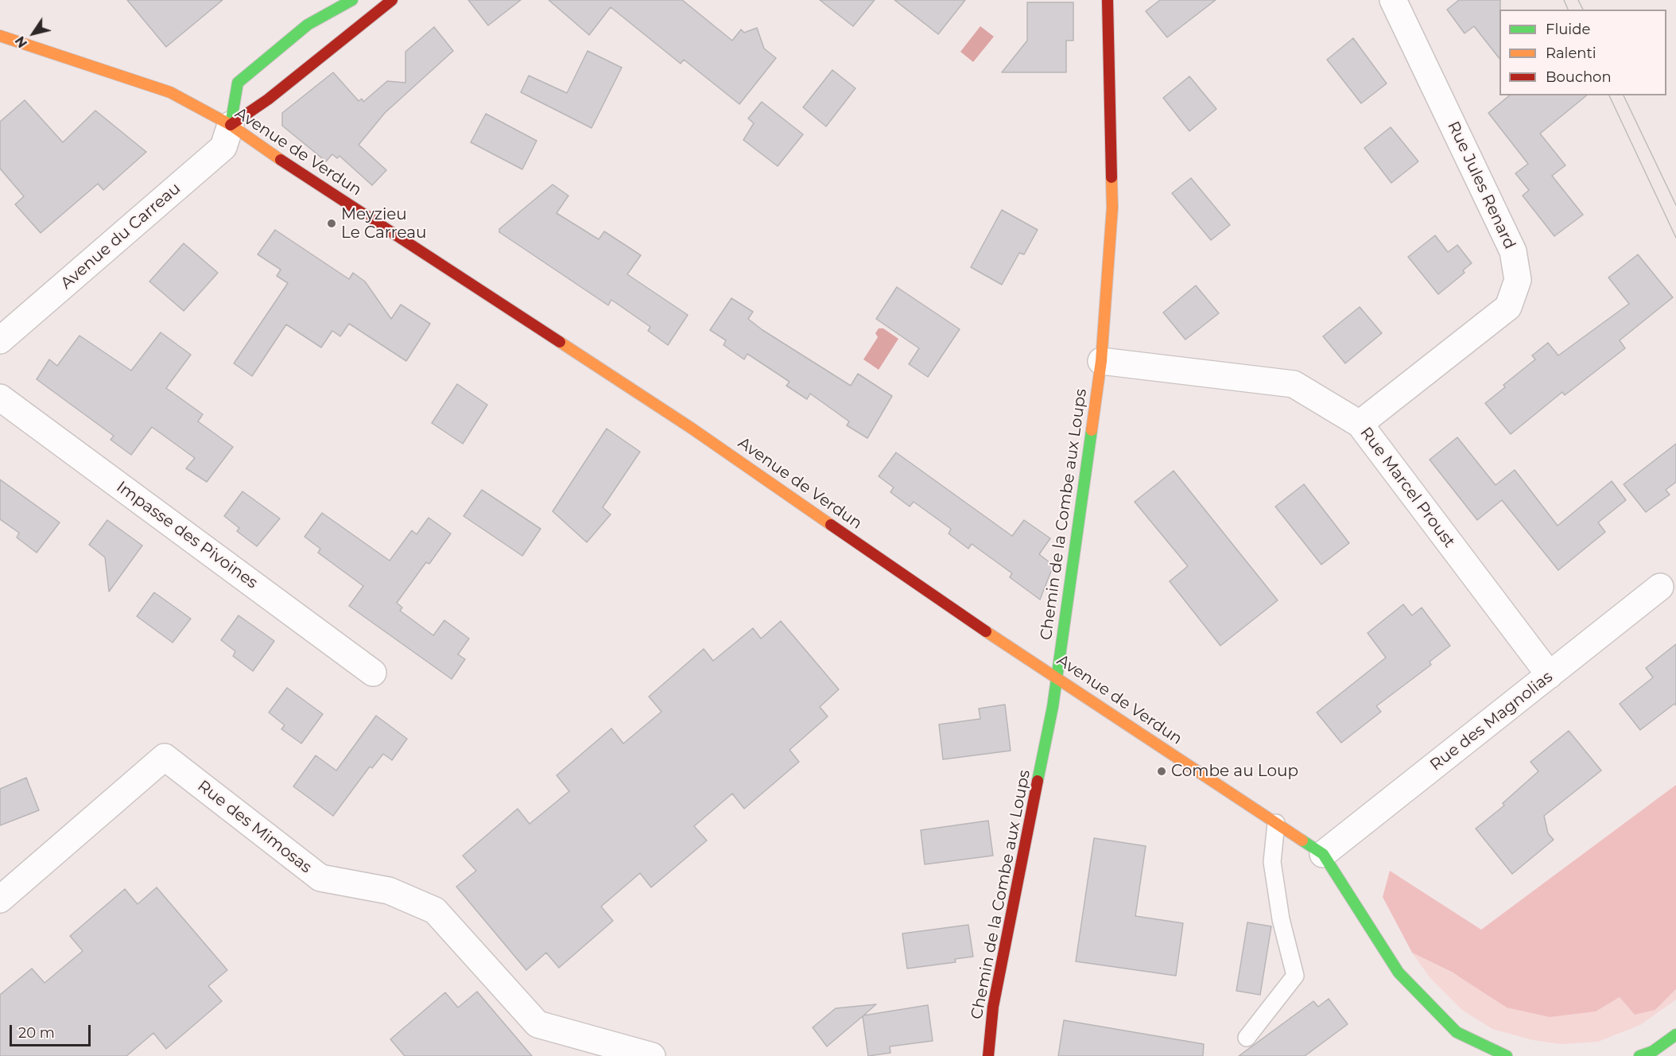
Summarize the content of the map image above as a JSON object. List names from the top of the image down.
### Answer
{
  "streets": {
    "main road": ["Avenue de Verdun", "Avenue du Carreau", "Chemin de la Combe aux Loups"],
    "street": [
      "Rue Jules Renard",
      "Rue Marcel Proust",
      "Impasse des Pivoines",
      "Rue des Magnolias",
      "Rue des Mimosas"
    ]
  },
  "crossings": [
    ["Avenue de Verdun", "Avenue du Carreau"],
    ["Avenue de Verdun", "Chemin de la Combe aux Loups"],
    ["Avenue de Verdun", "Rue des Magnolias"],
    ["Rue Jules Renard", "Rue Marcel Proust"],
    ["Rue Marcel Proust", "Chemin de la Combe aux Loups"],
    ["Rue Marcel Proust", "Rue des Magnolias"]
  ],
  "places": ["Meyzieu Le Carreau", "Combe au Loup"],
  "legend": ["Fluide", "Ralenti", "Bouchon"],
  "scale_bar": "20 m",
  "north": "bottom left"
}
